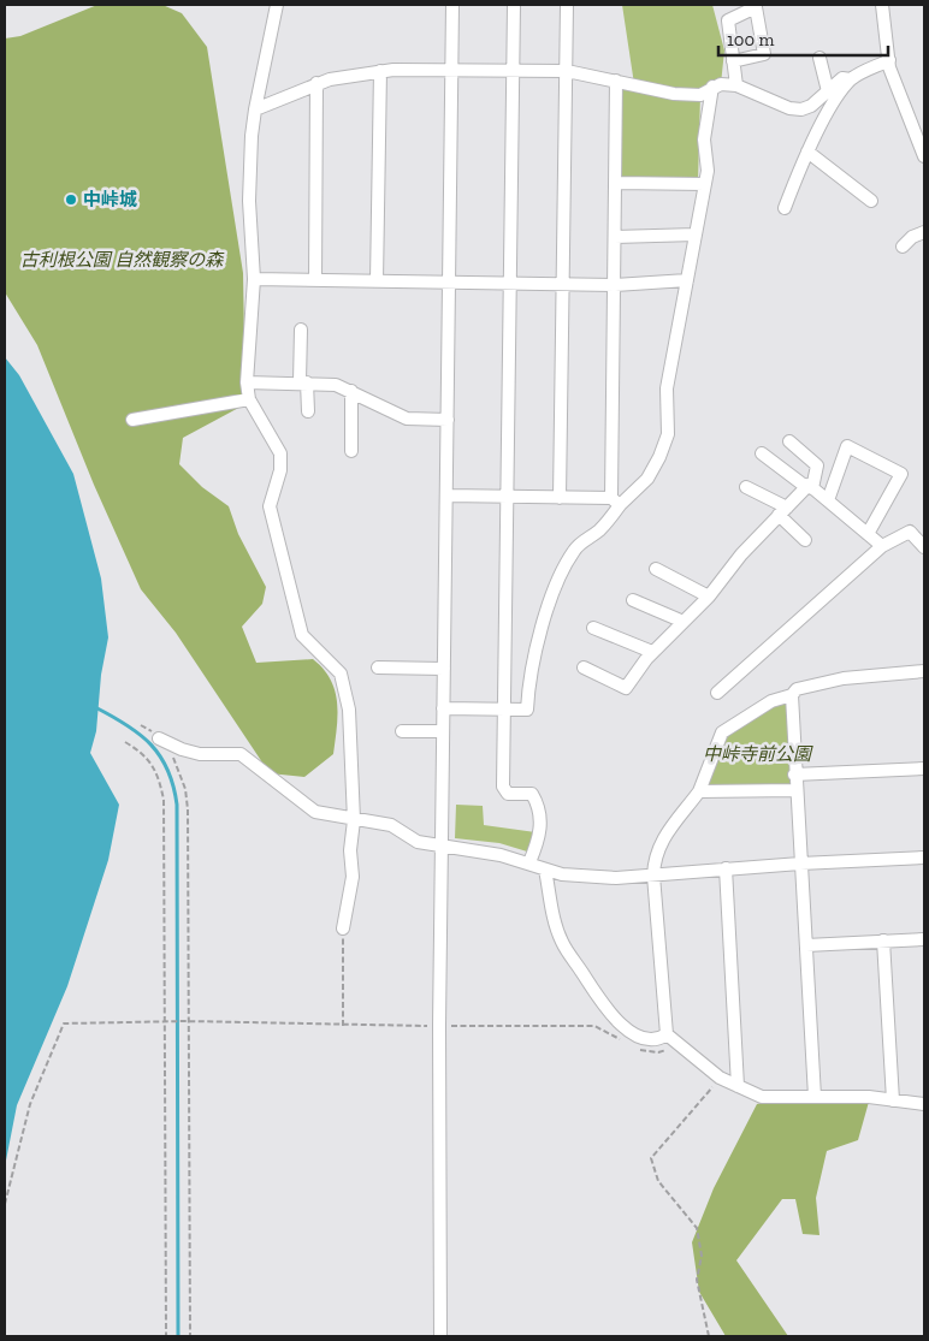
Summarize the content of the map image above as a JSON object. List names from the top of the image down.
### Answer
{
  "parks": ["古利根公園 自然観察の森", "中峠寺前公園"],
  "places": ["中峠城"],
  "scale_bar": "100 m"
}
